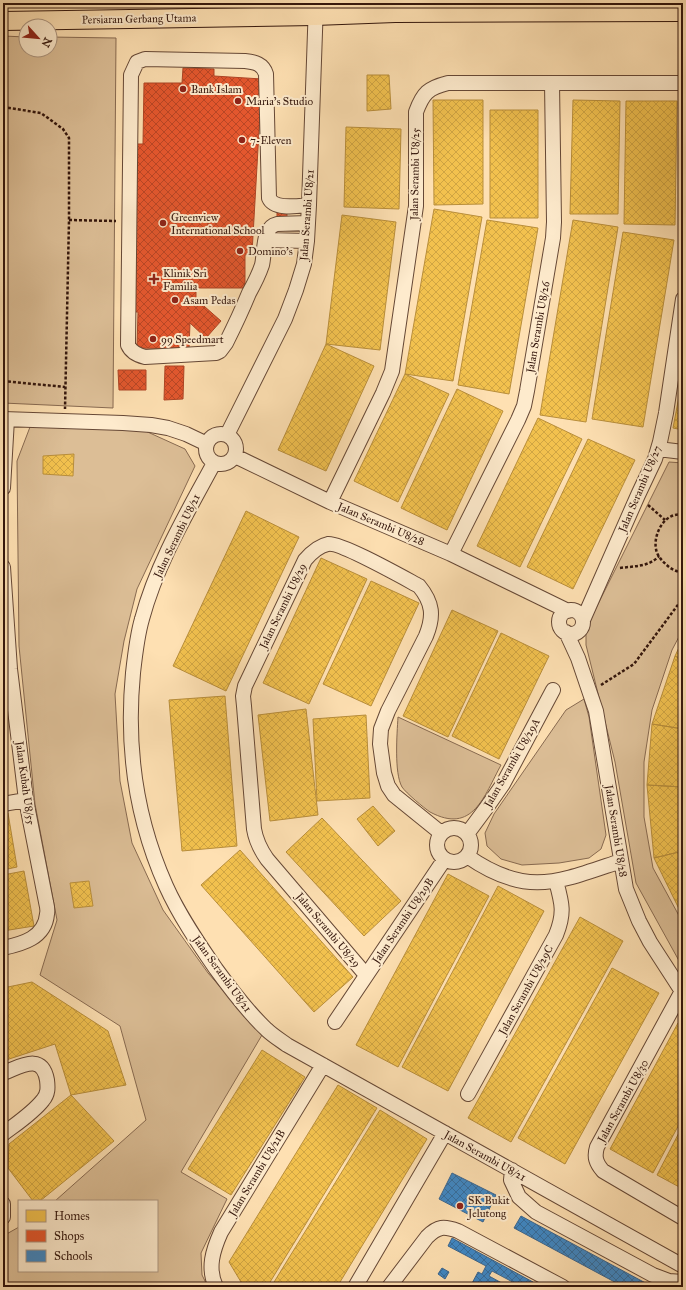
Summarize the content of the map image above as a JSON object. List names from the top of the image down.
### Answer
{
  "streets": {
    "main road": ["Persiaran Gerbang Utama"],
    "street": [
      "Jalan Serambi U8/25",
      "Jalan Serambi U8/21",
      "Jalan Serambi U8/26",
      "Jalan Serambi U8/27",
      "Jalan Serambi U8/28",
      "Jalan Serambi U8/29",
      "Jalan Serambi U8/29A",
      "Jalan Kubah U8/55",
      "Jalan Serambi U8/29B",
      "Jalan Serambi U8/29C",
      "Jalan Serambi U8/30",
      "Jalan Serambi U8/21B"
    ]
  },
  "crossings": [
    ["Persiaran Gerbang Utama", "Jalan Serambi U8/21"],
    ["Jalan Serambi U8/25", "Jalan Serambi U8/26"],
    ["Jalan Serambi U8/25", "Jalan Serambi U8/28"],
    ["Jalan Serambi U8/21", "Jalan Serambi U8/28"],
    ["Jalan Serambi U8/21", "Jalan Serambi U8/21B"],
    ["Jalan Serambi U8/26", "Jalan Serambi U8/28"],
    ["Jalan Serambi U8/27", "Jalan Serambi U8/28"],
    ["Jalan Serambi U8/28", "Jalan Serambi U8/30"],
    ["Jalan Serambi U8/29", "Jalan Serambi U8/29A"],
    ["Jalan Serambi U8/29", "Jalan Serambi U8/29B"],
    ["Jalan Serambi U8/29A", "Jalan Serambi U8/29B"]
  ],
  "places": {
    "other": [
      "Bank Islam",
      "Maria's Studio",
      "7-Eleven",
      "Greenview International School",
      "Domino's",
      "Asam Pedas",
      "99 Speedmart",
      "SK Bukit Jelutong"
    ],
    "health": ["Klinik Sri Familia"]
  },
  "legend": ["Homes", "Shops", "Schools"],
  "north": "bottom right"
}
